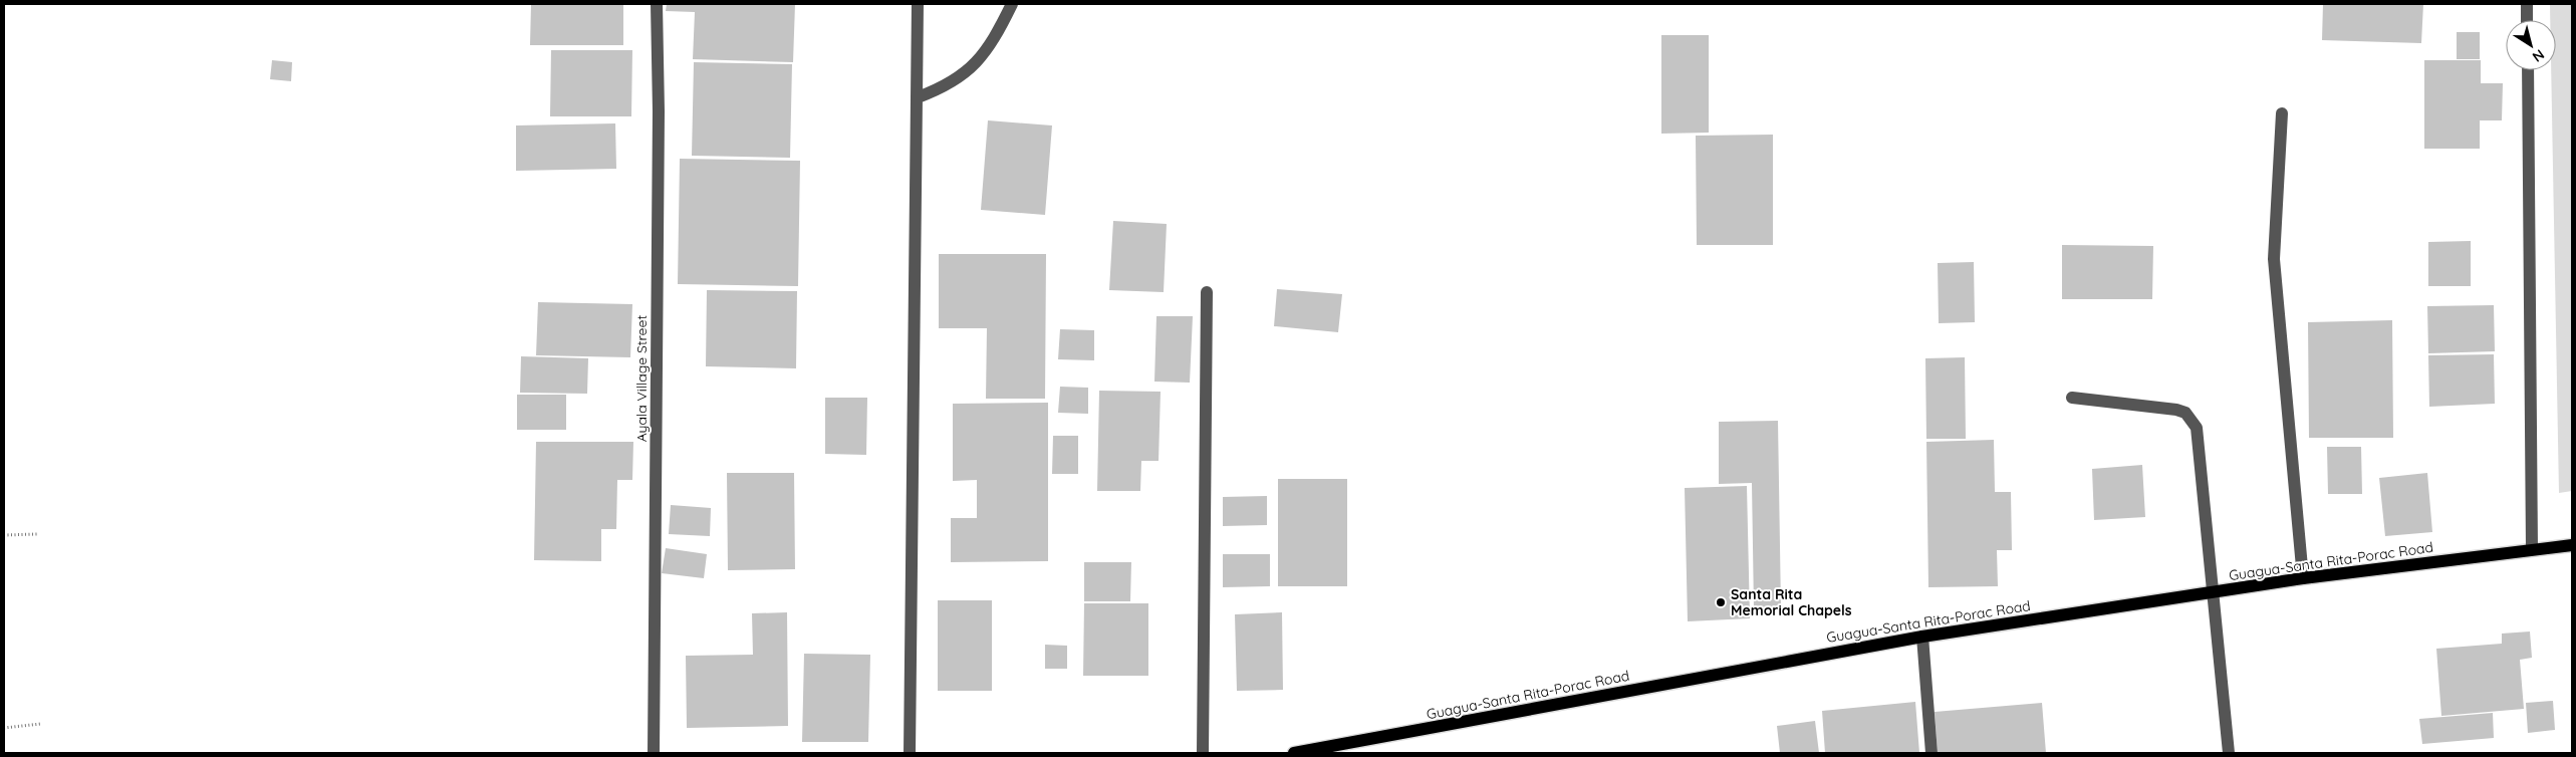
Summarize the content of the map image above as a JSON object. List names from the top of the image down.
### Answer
{
  "streets": {
    "main road": ["Guagua-Santa Rita-Porac Road"],
    "street": ["Ayala Village Street"]
  },
  "places": ["Santa Rita Memorial Chapels"],
  "north": "bottom right"
}
